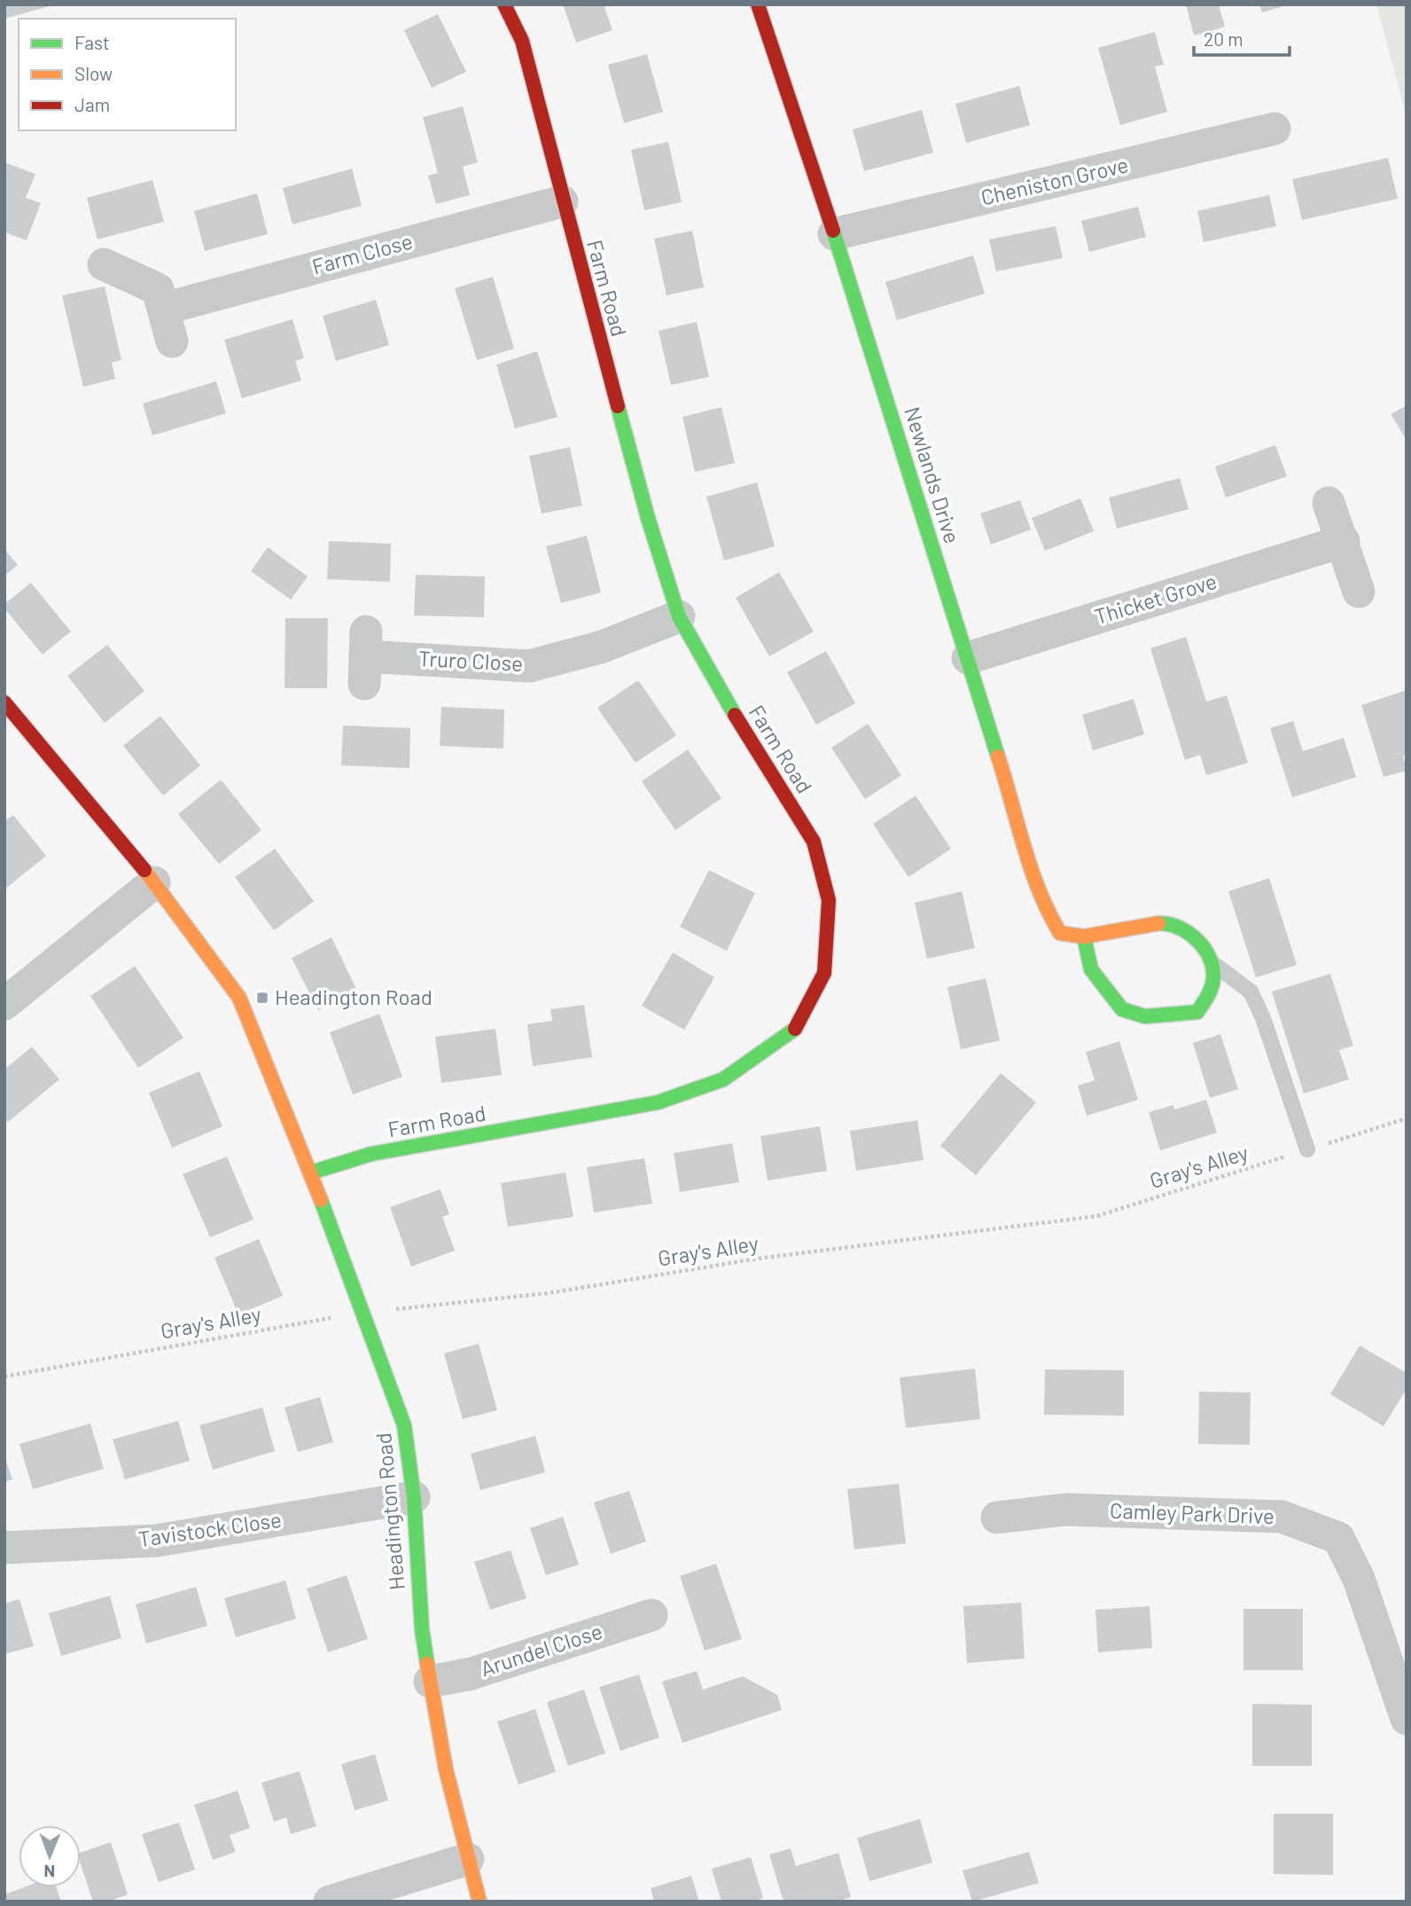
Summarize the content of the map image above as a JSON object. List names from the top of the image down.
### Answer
{
  "streets": {
    "street": [
      "Cheniston Grove",
      "Farm Close",
      "Farm Road",
      "Newlands Drive",
      "Thicket Grove",
      "Truro Close",
      "Headington Road",
      "Camley Park Drive",
      "Tavistock Close",
      "Arundel Close"
    ],
    "path": ["Gray's Alley"]
  },
  "crossings": [
    ["Cheniston Grove", "Newlands Drive"],
    ["Farm Close", "Farm Road"],
    ["Farm Road", "Truro Close"],
    ["Farm Road", "Headington Road"],
    ["Newlands Drive", "Thicket Grove"],
    ["Gray's Alley", "Headington Road"],
    ["Headington Road", "Tavistock Close"],
    ["Headington Road", "Arundel Close"]
  ],
  "places": {
    "transit": ["Headington Road"]
  },
  "legend": ["Fast", "Slow", "Jam"],
  "scale_bar": "20 m",
  "north": "bottom"
}
